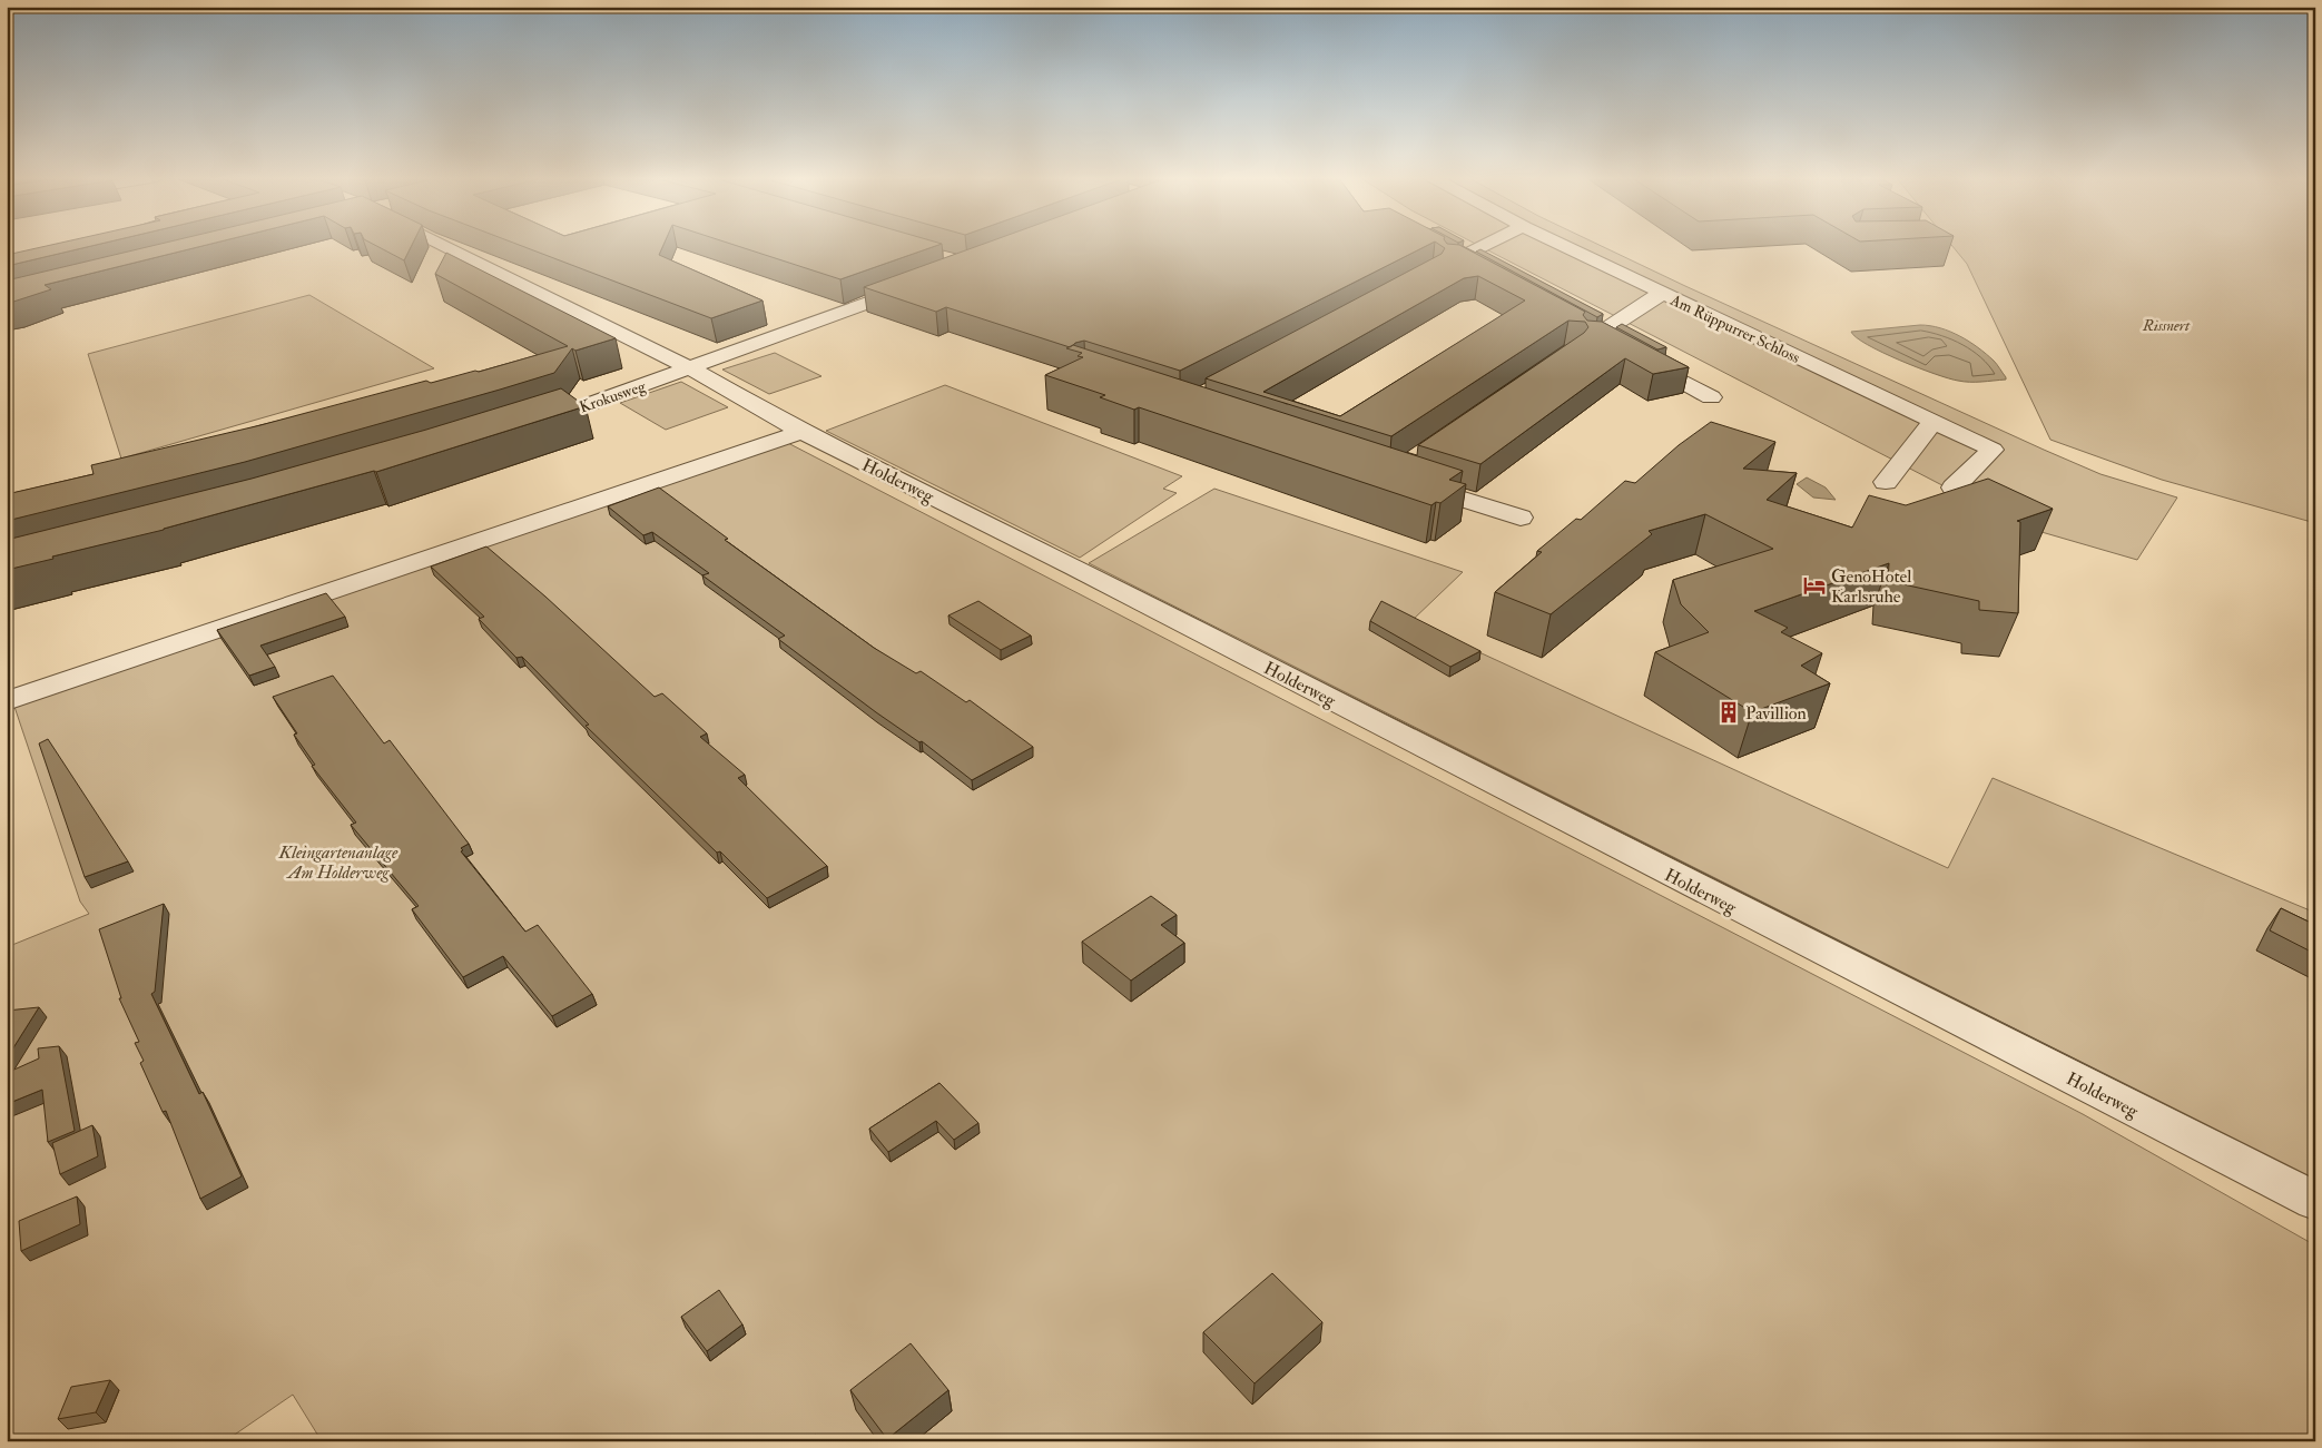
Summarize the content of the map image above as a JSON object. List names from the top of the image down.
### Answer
{
  "streets": {
    "street": ["Am Rüppurrer Schloss", "Krokusweg", "Holderweg"]
  },
  "crossings": [
    ["Krokusweg", "Holderweg"]
  ],
  "parks": ["Rissnert", "Kleingartenanlage Am Holderweg"],
  "places": {
    "hotel": ["GenoHotel Karlsruhe"],
    "building": ["Pavillion"]
  }
}
